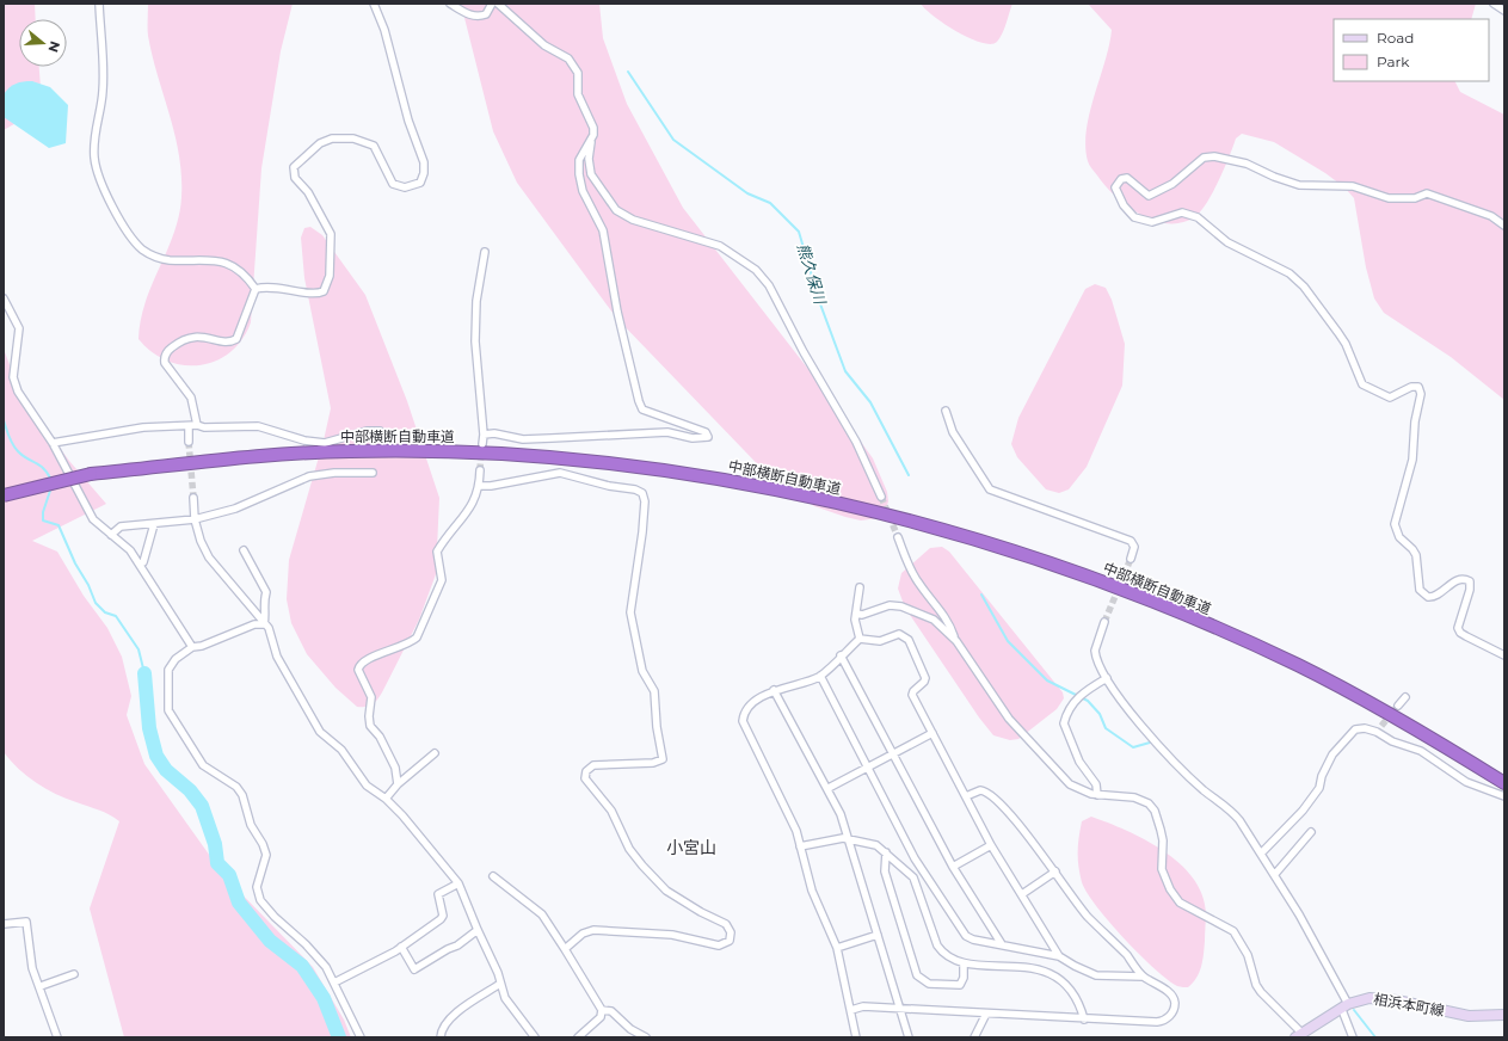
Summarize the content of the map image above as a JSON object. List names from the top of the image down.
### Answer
{
  "streets": {
    "highway": ["中部横断自動車道"],
    "main road": ["相浜本町線"]
  },
  "districts": ["小宮山"],
  "water": ["熊久保川"],
  "legend": ["Road", "Park"],
  "north": "right"
}
